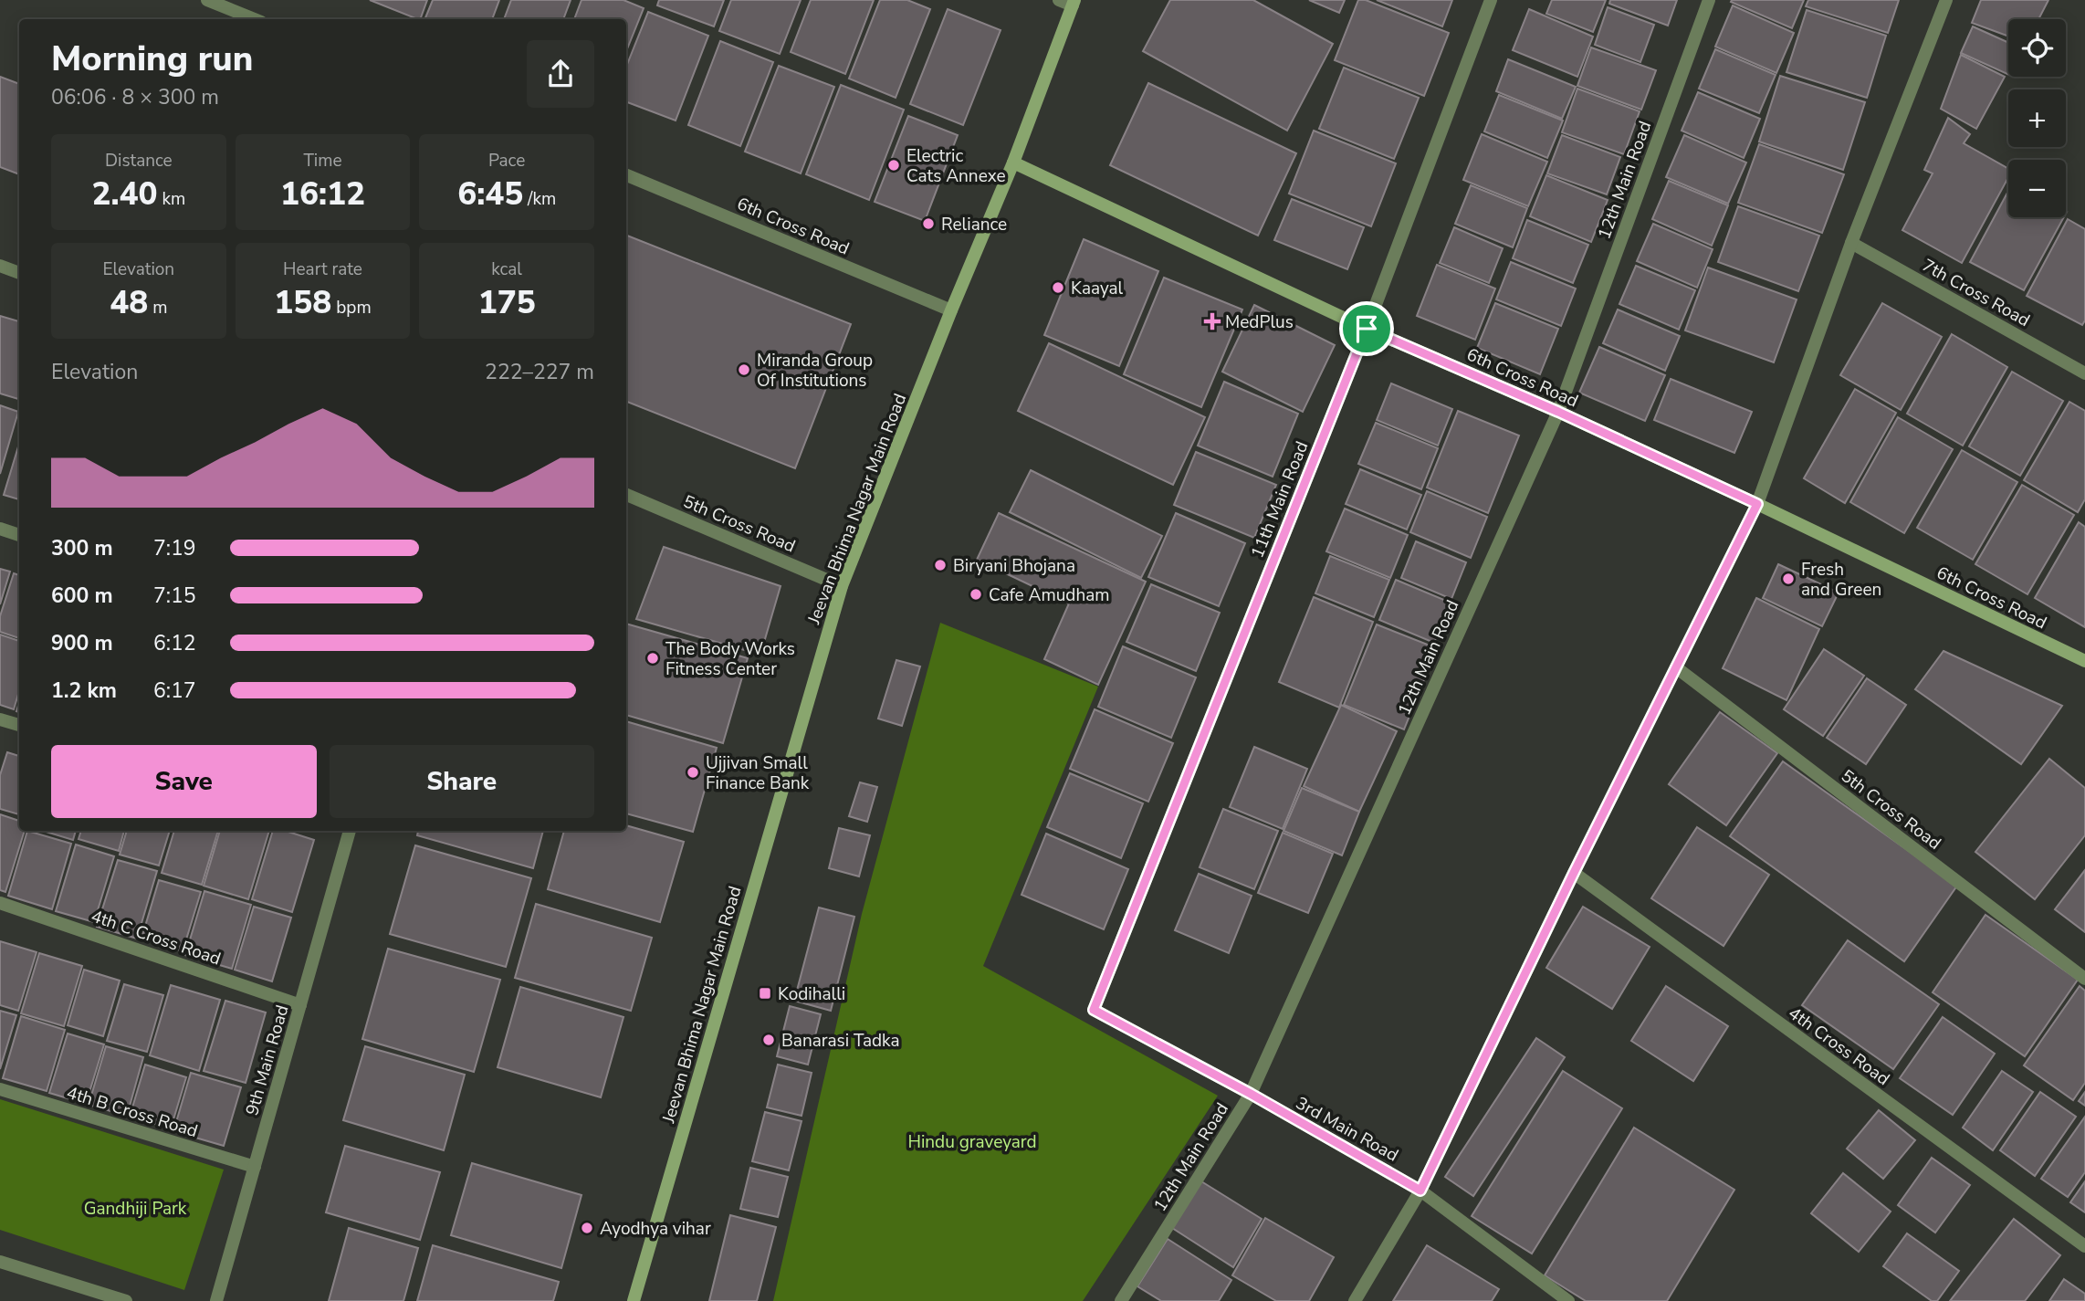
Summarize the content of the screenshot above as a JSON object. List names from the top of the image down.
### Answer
{
  "streets": {
    "main road": ["6th Cross Road", "Jeevan Bhima Nagar Main Road"],
    "street": [
      "12th Main Road",
      "7th Cross Road",
      "11th Main Road",
      "5th Cross Road",
      "4th C Cross Road",
      "4th Cross Road",
      "9th Main Road",
      "4th B Cross Road",
      "3rd Main Road"
    ]
  },
  "crossings": [
    ["12th Main Road", "6th Cross Road"],
    ["12th Main Road", "3rd Main Road"],
    ["6th Cross Road", "11th Main Road"],
    ["6th Cross Road", "Jeevan Bhima Nagar Main Road"],
    ["11th Main Road", "3rd Main Road"],
    ["Jeevan Bhima Nagar Main Road", "5th Cross Road"],
    ["4th C Cross Road", "9th Main Road"],
    ["9th Main Road", "4th B Cross Road"]
  ],
  "parks": ["Hindu graveyard", "Gandhiji Park"],
  "places": {
    "other": [
      "Electric Cats Annexe",
      "Reliance",
      "Kaayal",
      "Miranda Group Of Institutions",
      "Biryani Bhojana",
      "Fresh and Green",
      "Cafe Amudham",
      "The Body Works Fitness Center",
      "Ujjivan Small Finance Bank",
      "Banarasi Tadka",
      "Ayodhya vihar"
    ],
    "health": ["MedPlus"],
    "transit": ["Kodihalli"]
  },
  "page": {
    "map_buttons": ["+", "−"],
    "heading": ["Morning run", "06:06 · 8 × 300 m"],
    "stats": [
      ["Distance", "2.40 km"],
      ["Time", "16:12"],
      ["Pace", "6:45 /km"],
      ["Elevation", "48 m"],
      ["Heart rate", "158 bpm"],
      ["kcal", "175"]
    ],
    "chart": ["Elevation", "222–227 m"],
    "list": [
      {
        "name": "300 m",
        "note": "7:19"
      },
      {
        "name": "600 m",
        "note": "7:15"
      },
      {
        "name": "900 m",
        "note": "6:12"
      },
      {
        "name": "1.2 km",
        "note": "6:17"
      }
    ],
    "buttons": ["Save", "Share"]
  }
}
